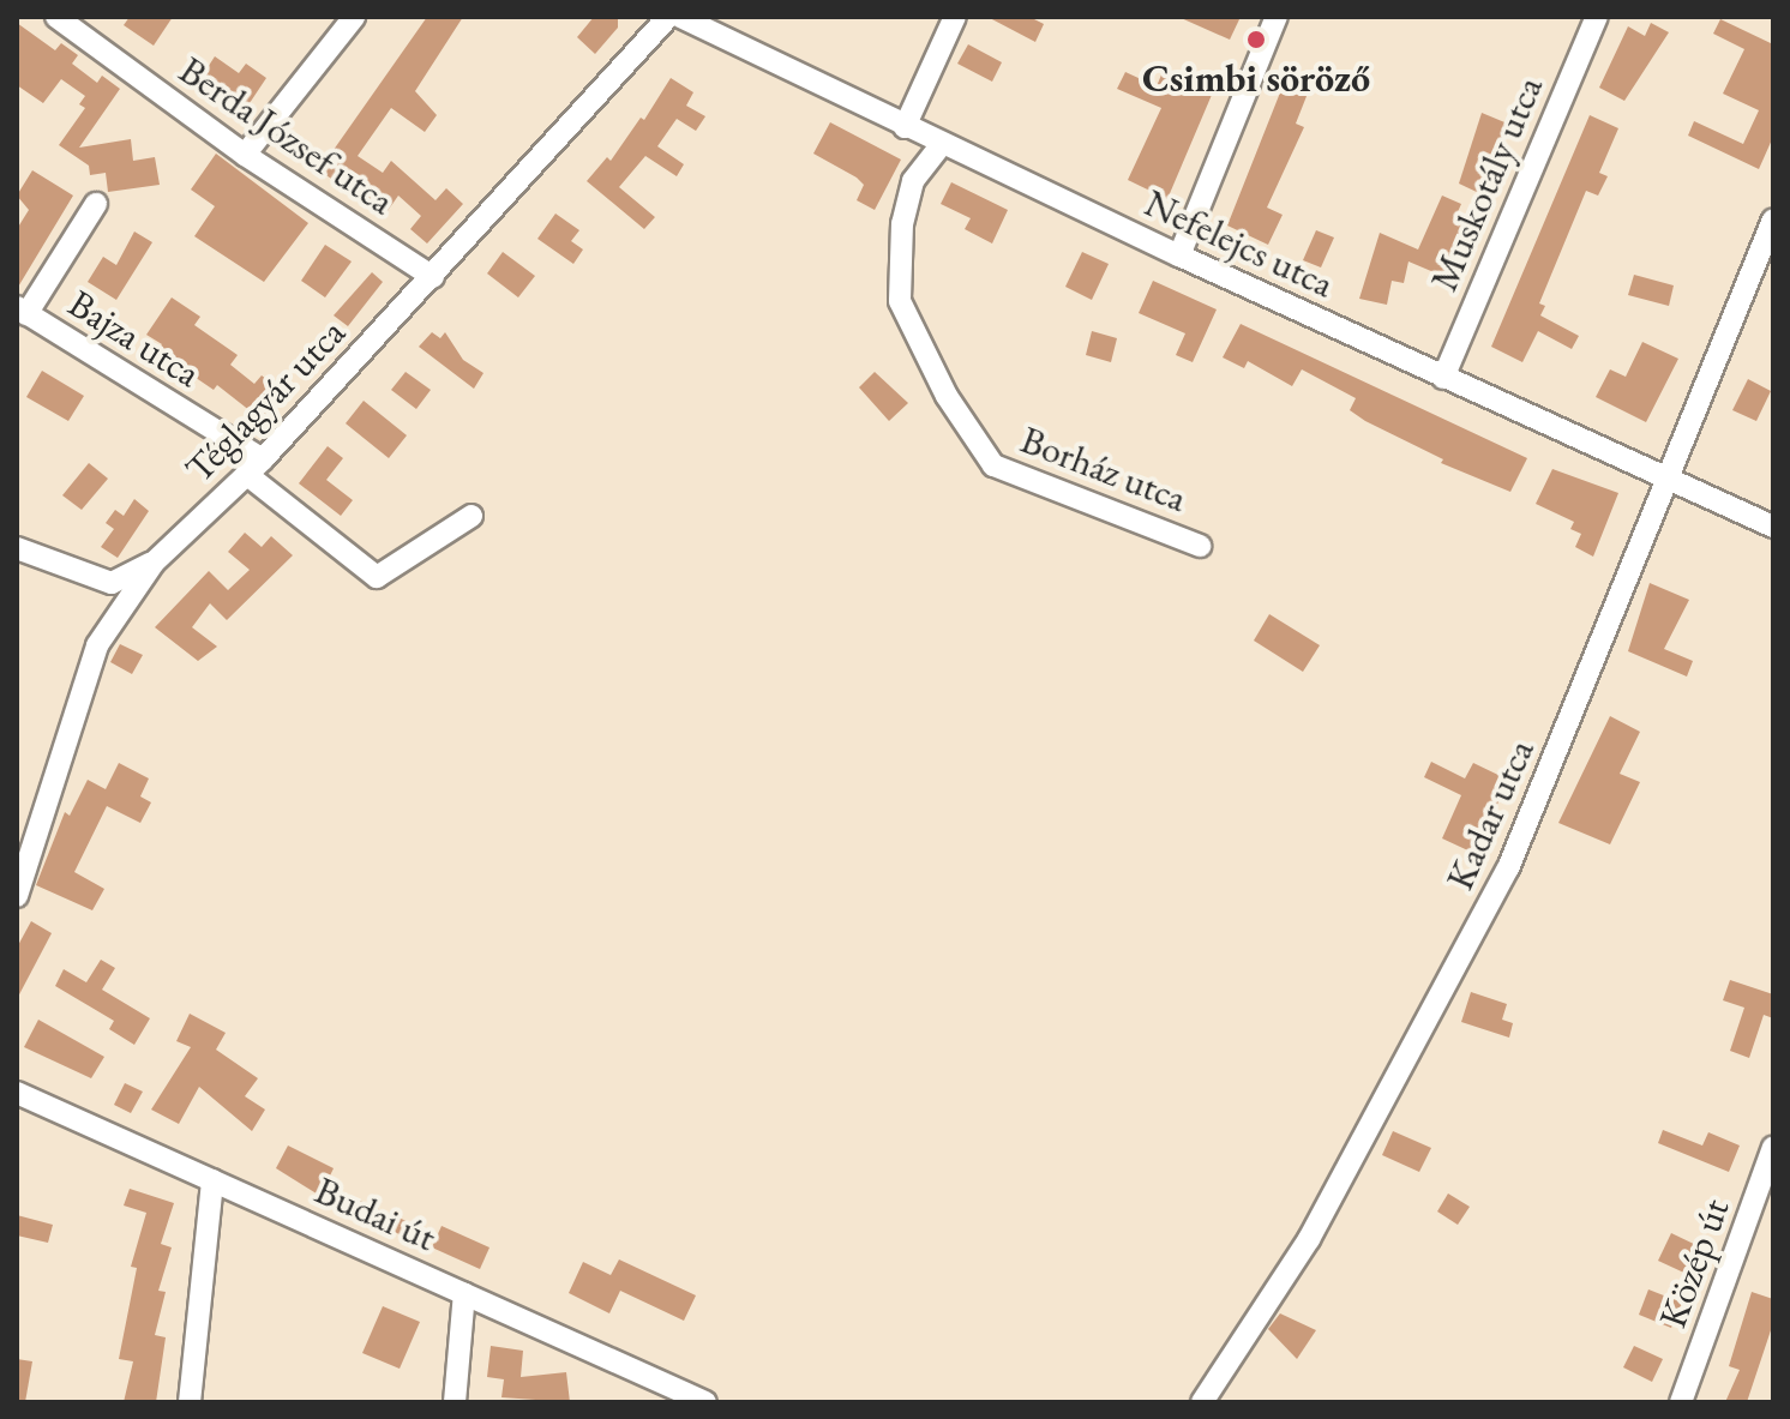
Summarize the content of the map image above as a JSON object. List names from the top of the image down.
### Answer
{
  "streets": {
    "street": [
      "Berda József utca",
      "Muskotály utca",
      "Nefelejcs utca",
      "Bajza utca",
      "Téglagyár utca",
      "Borház utca",
      "Kadar utca",
      "Budai út",
      "Közép út"
    ]
  },
  "crossings": [
    ["Berda József utca", "Téglagyár utca"],
    ["Muskotály utca", "Nefelejcs utca"],
    ["Nefelejcs utca", "Borház utca"],
    ["Nefelejcs utca", "Kadar utca"],
    ["Bajza utca", "Téglagyár utca"]
  ],
  "places": ["Csimbi söröző"]
}
